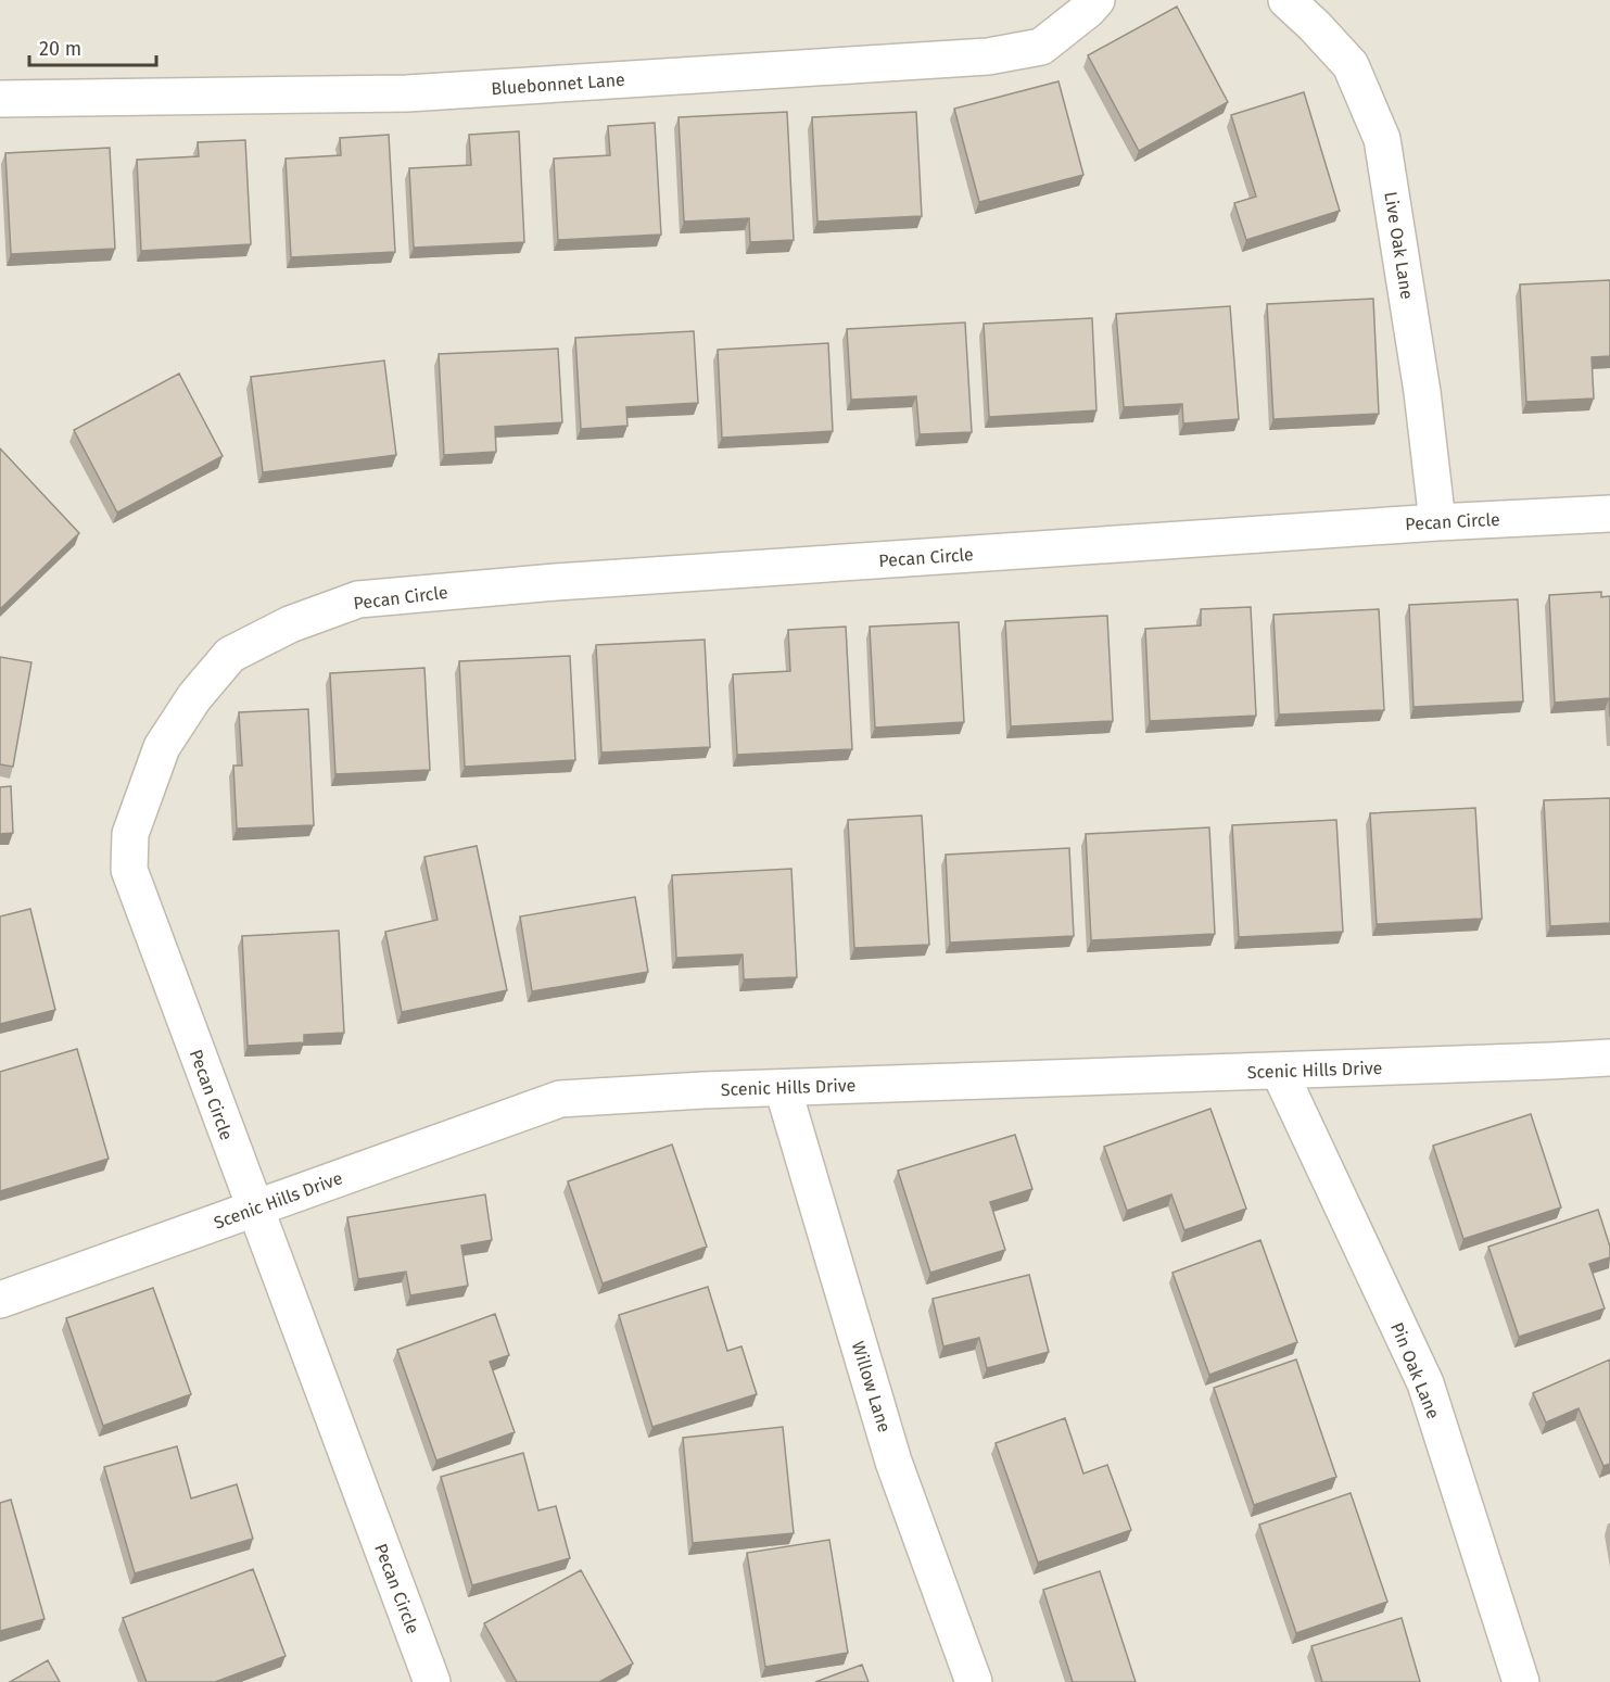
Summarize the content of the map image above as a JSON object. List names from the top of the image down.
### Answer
{
  "streets": {
    "street": [
      "Bluebonnet Lane",
      "Live Oak Lane",
      "Pecan Circle",
      "Scenic Hills Drive",
      "Pin Oak Lane",
      "Willow Lane"
    ]
  },
  "crossings": [
    ["Live Oak Lane", "Pecan Circle"],
    ["Pecan Circle", "Scenic Hills Drive"],
    ["Scenic Hills Drive", "Pin Oak Lane"],
    ["Scenic Hills Drive", "Willow Lane"]
  ],
  "scale_bar": "20 m"
}
